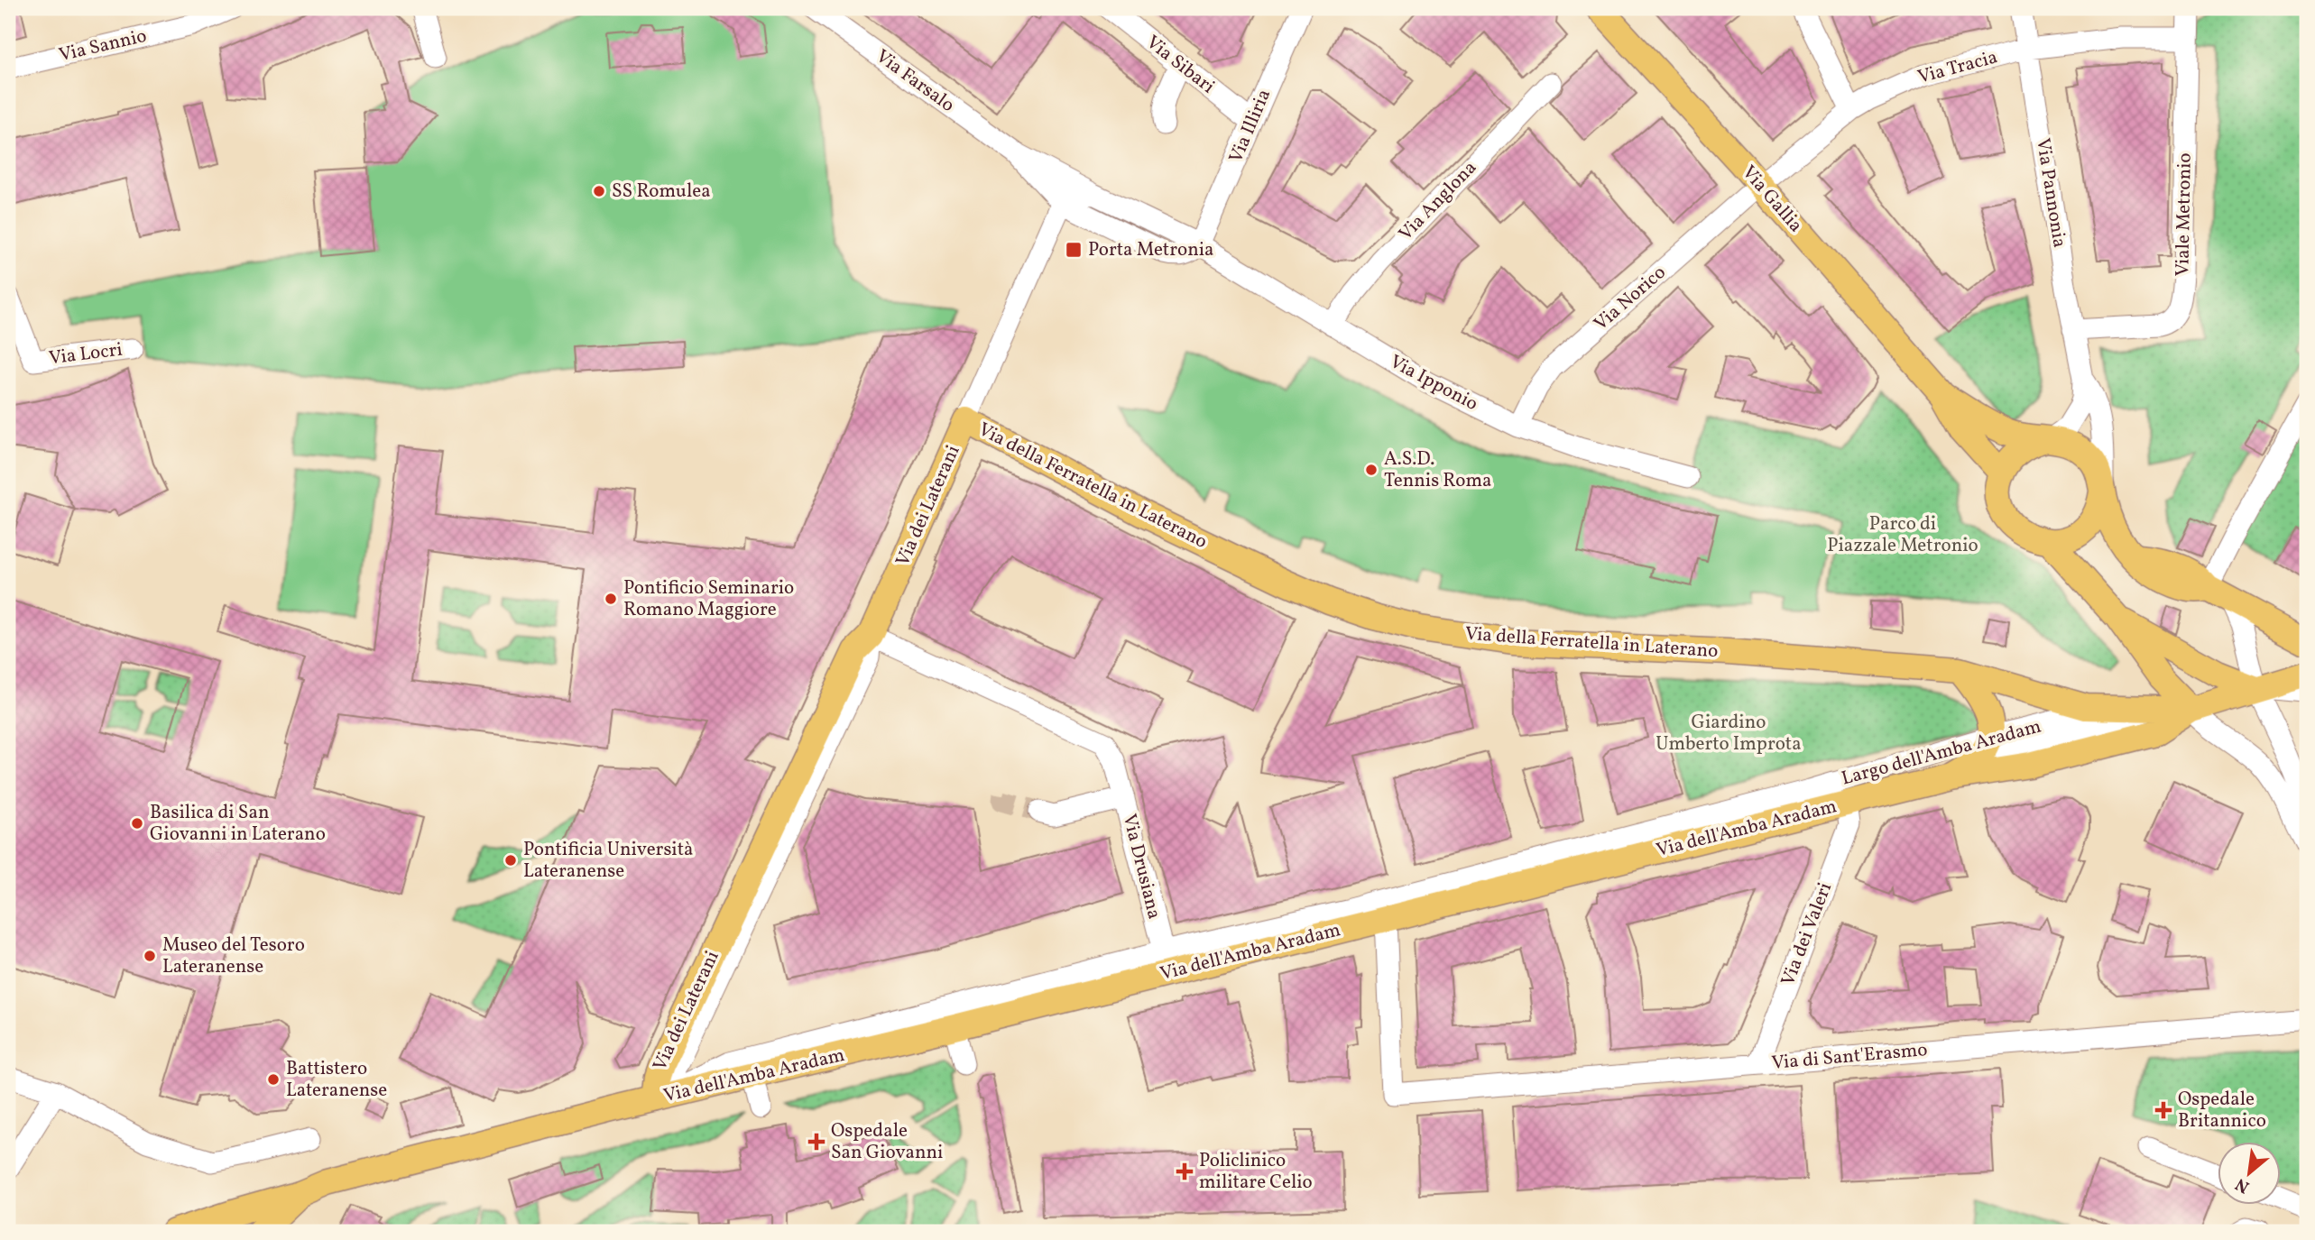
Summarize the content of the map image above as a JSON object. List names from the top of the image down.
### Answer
{
  "streets": {
    "main road": [
      "Via Gallia",
      "Via della Ferratella in Laterano",
      "Via dei Laterani",
      "Largo dell'Amba Aradam",
      "Via dell'Amba Aradam"
    ],
    "street": [
      "Via Sannio",
      "Via Sibari",
      "Via Tracia",
      "Via Farsalo",
      "Via Illiria",
      "Via Pannonia",
      "Via Anglona",
      "Viale Metronio",
      "Via Norico",
      "Via Locri",
      "Via Ipponio",
      "Via Drusiana",
      "Via dei Valeri",
      "Via di Sant'Erasmo"
    ]
  },
  "crossings": [
    ["Via Sibari", "Via Illiria"],
    ["Via Tracia", "Via Pannonia"],
    ["Via Tracia", "Via Gallia"],
    ["Via Tracia", "Viale Metronio"],
    ["Via Tracia", "Via Norico"],
    ["Via Farsalo", "Via Illiria"],
    ["Via Farsalo", "Via Ipponio"],
    ["Via Farsalo", "Via dei Laterani"],
    ["Via Illiria", "Via Ipponio"],
    ["Via Pannonia", "Viale Metronio"],
    ["Via Gallia", "Via Norico"],
    ["Via Anglona", "Via Ipponio"],
    ["Via Norico", "Via Ipponio"],
    ["Via della Ferratella in Laterano", "Via dei Laterani"],
    ["Via della Ferratella in Laterano", "Largo dell'Amba Aradam"],
    ["Via dei Laterani", "Via dell'Amba Aradam"],
    ["Via dei Laterani", "Via Drusiana"],
    ["Largo dell'Amba Aradam", "Via dell'Amba Aradam"],
    ["Largo dell'Amba Aradam", "Via dei Valeri"],
    ["Via dell'Amba Aradam", "Via Drusiana"],
    ["Via dell'Amba Aradam", "Via dei Valeri"],
    ["Via dell'Amba Aradam", "Via di Sant'Erasmo"],
    ["Via dei Valeri", "Via di Sant'Erasmo"]
  ],
  "parks": ["Parco di Piazzale Metronio", "Giardino Umberto Improta"],
  "places": {
    "other": [
      "SS Romulea",
      "A.S.D. Tennis Roma",
      "Pontificio Seminario Romano Maggiore",
      "Basilica di San Giovanni in Laterano",
      "Pontificia Università Lateranense",
      "Museo del Tesoro Lateranense",
      "Battistero Lateranense"
    ],
    "transit": ["Porta Metronia"],
    "health": ["Ospedale Britannico", "Ospedale San Giovanni", "Policlinico militare Celio"]
  },
  "north": "bottom left"
}
